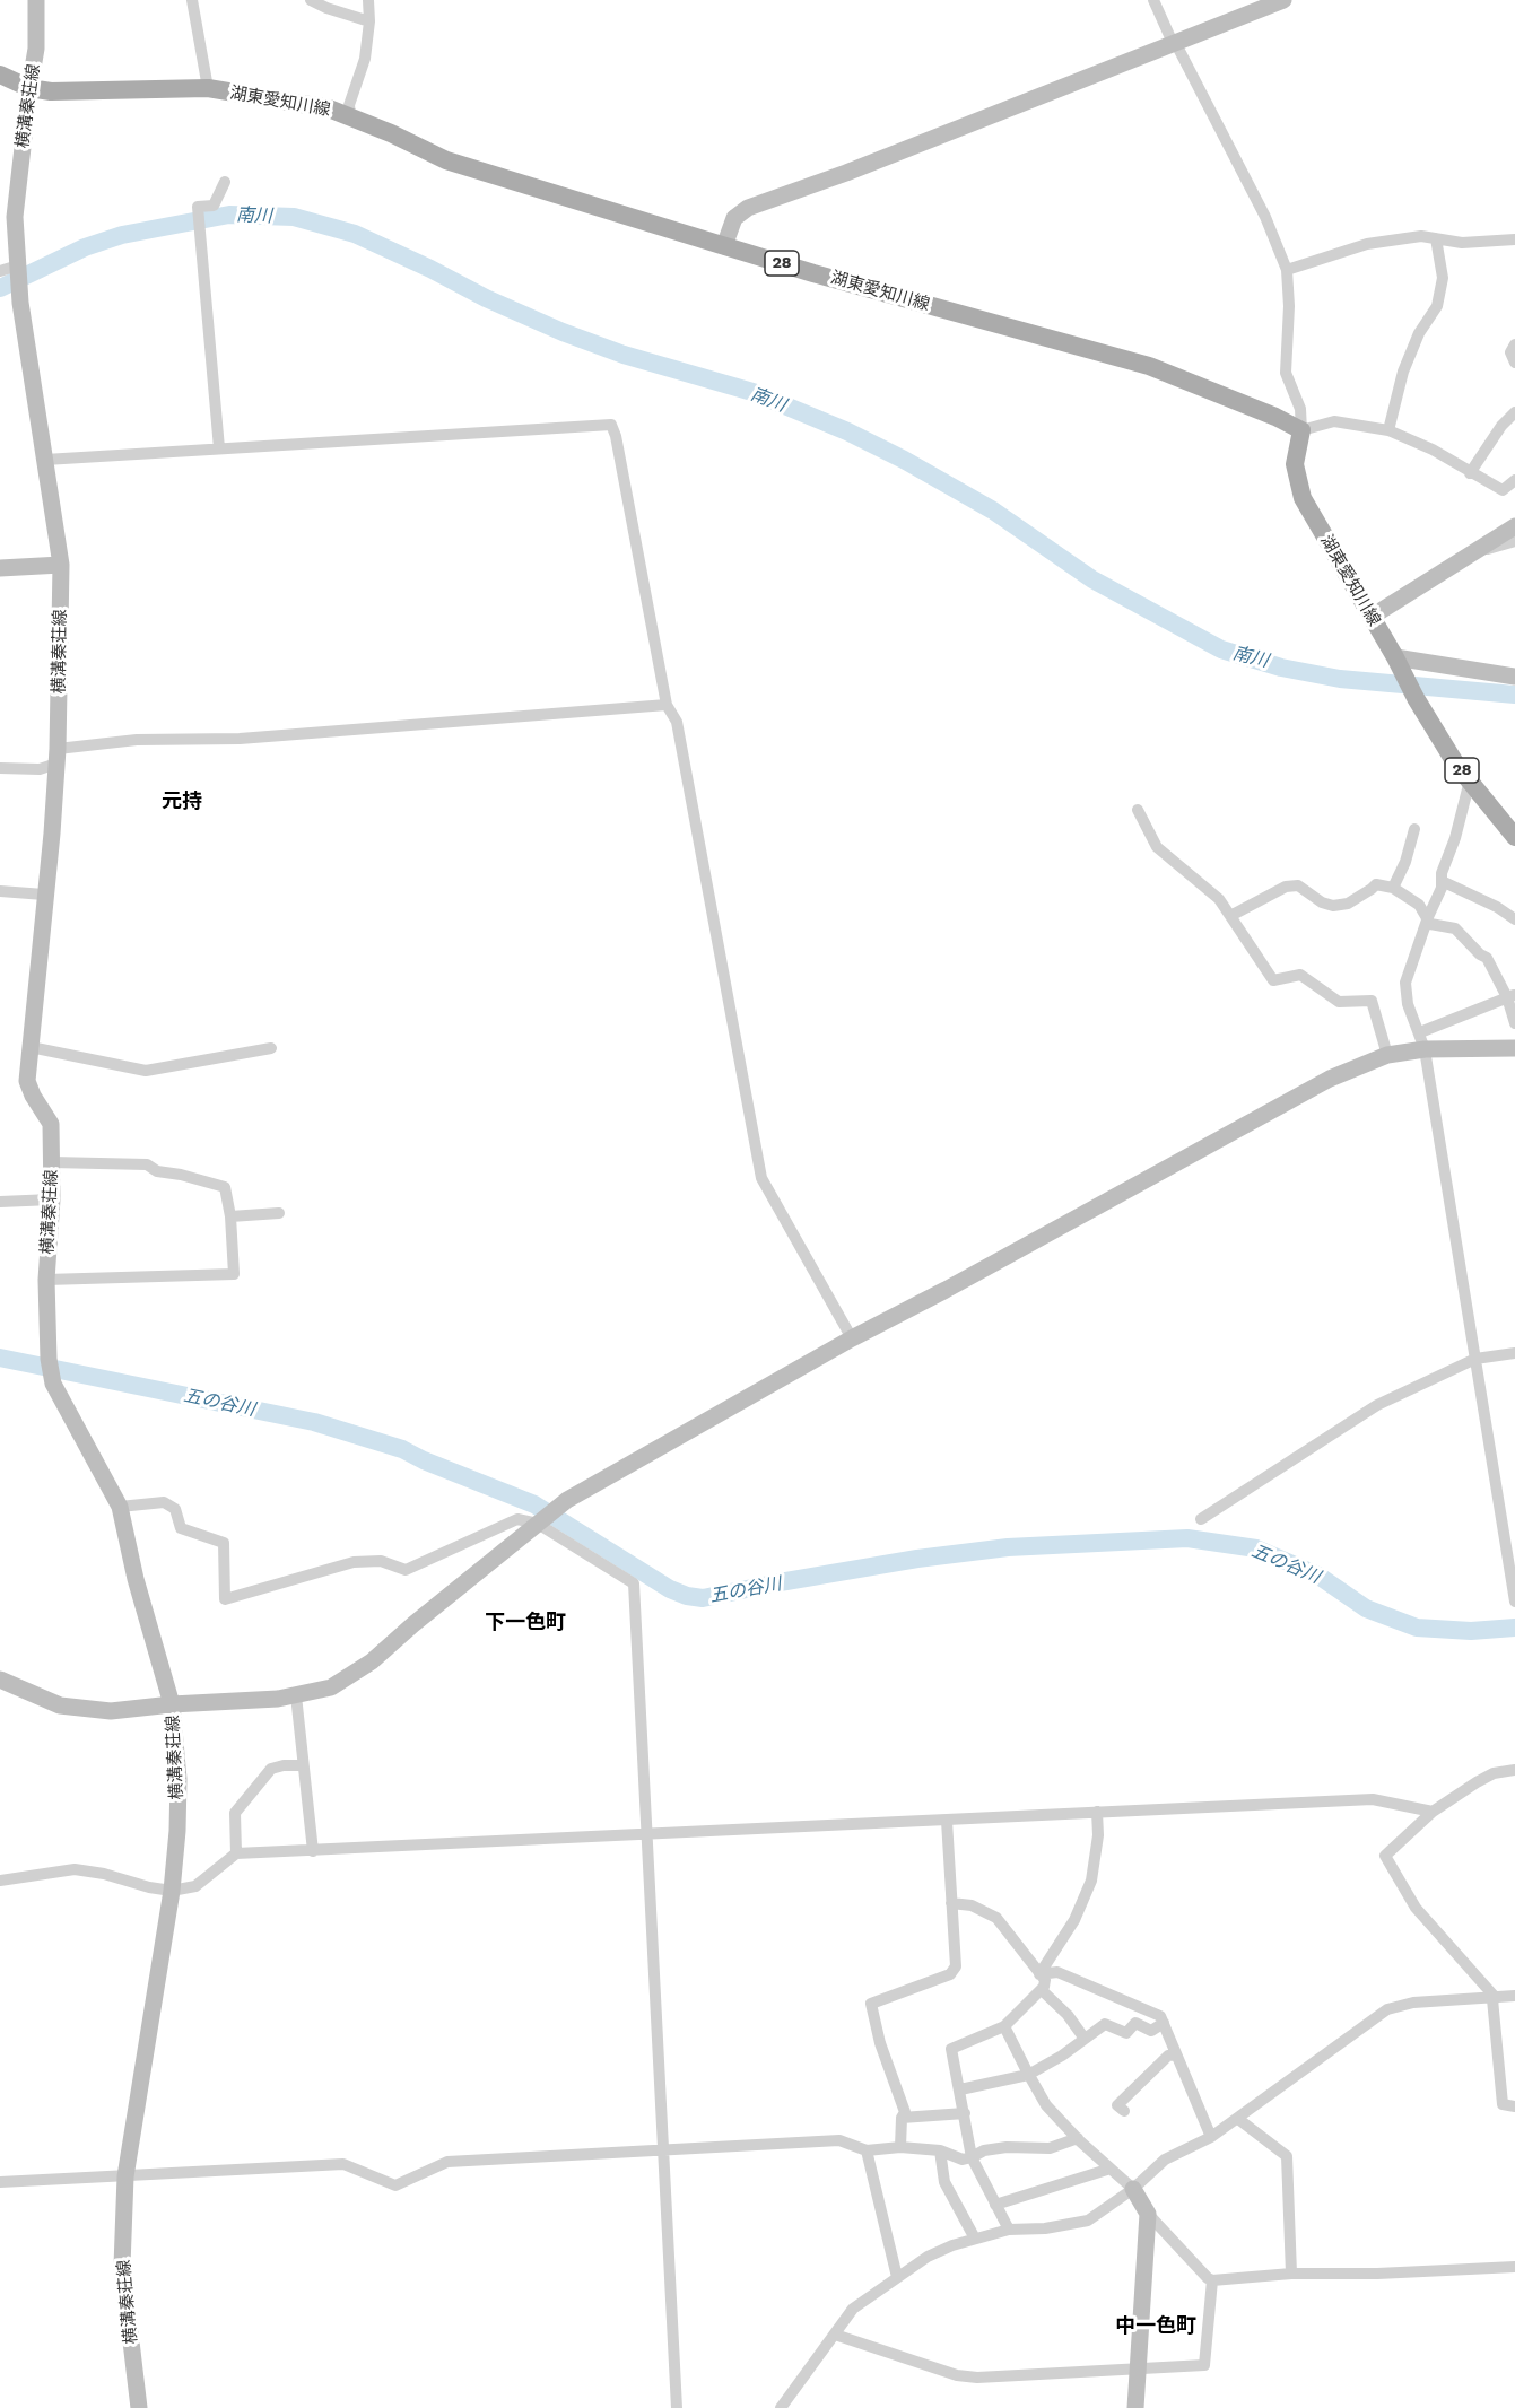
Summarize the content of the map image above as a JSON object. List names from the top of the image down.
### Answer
{
  "streets": {
    "main road": ["湖東愛知川線", "28"],
    "street": ["横溝秦荘線"]
  },
  "crossings": [
    ["湖東愛知川線", "横溝秦荘線"]
  ],
  "districts": ["元持", "下一色町", "中一色町"],
  "water": ["南川", "五の谷川"]
}
